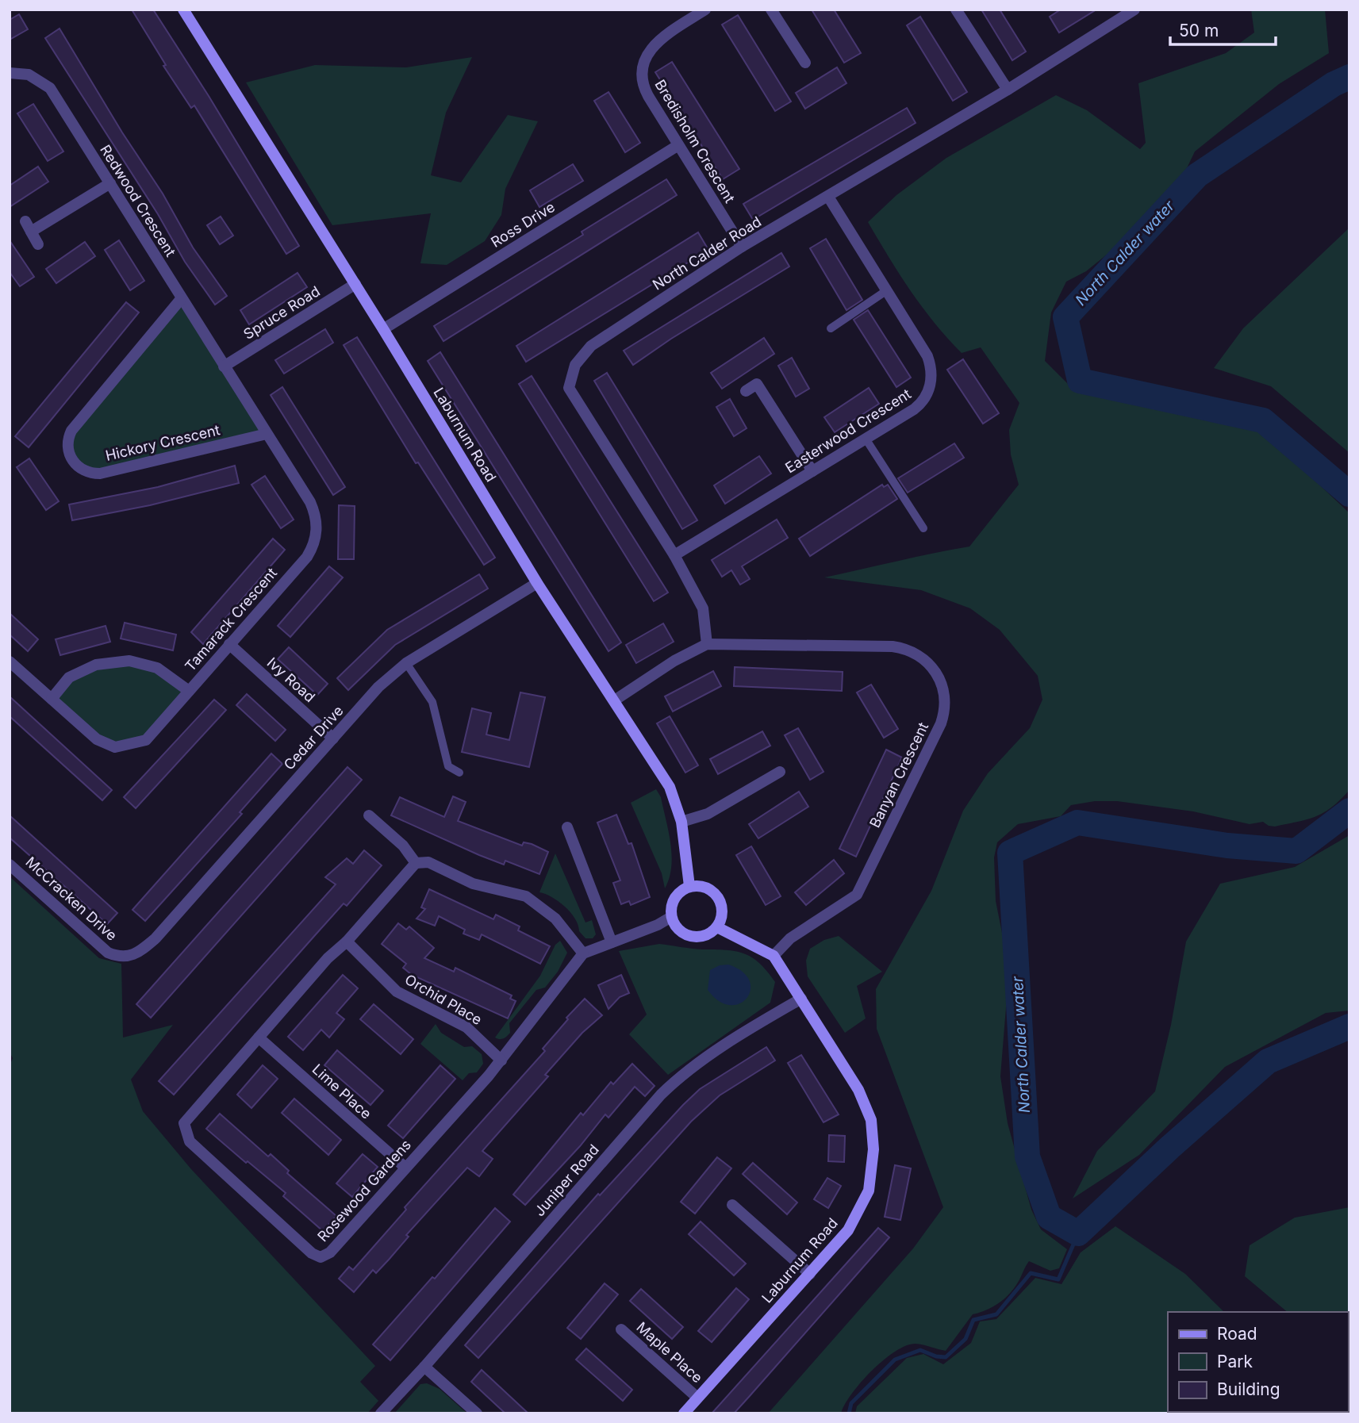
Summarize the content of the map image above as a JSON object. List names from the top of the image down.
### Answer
{
  "streets": {
    "street": [
      "Bredisholm Crescent",
      "Redwood Crescent",
      "Ross Drive",
      "North Calder Road",
      "Spruce Road",
      "Easterwood Crescent",
      "Laburnum Road",
      "Hickory Crescent",
      "Tamarack Crescent",
      "Ivy Road",
      "Cedar Drive",
      "Banyan Crescent",
      "McCracken Drive",
      "Orchid Place",
      "Lime Place",
      "Juniper Road",
      "Rosewood Gardens",
      "Maple Place"
    ]
  },
  "crossings": [
    ["Bredisholm Crescent", "Ross Drive"],
    ["Bredisholm Crescent", "North Calder Road"],
    ["Redwood Crescent", "Spruce Road"],
    ["Redwood Crescent", "Hickory Crescent"],
    ["Redwood Crescent", "Tamarack Crescent"],
    ["Ross Drive", "Laburnum Road"],
    ["North Calder Road", "Easterwood Crescent"],
    ["North Calder Road", "Banyan Crescent"],
    ["Spruce Road", "Laburnum Road"],
    ["Spruce Road", "Tamarack Crescent"],
    ["Laburnum Road", "Cedar Drive"],
    ["Laburnum Road", "Banyan Crescent"],
    ["Laburnum Road", "Juniper Road"],
    ["Laburnum Road", "Maple Place"],
    ["Hickory Crescent", "Tamarack Crescent"],
    ["Tamarack Crescent", "Ivy Road"],
    ["Ivy Road", "Cedar Drive"],
    ["Cedar Drive", "McCracken Drive"],
    ["Orchid Place", "Rosewood Gardens"],
    ["Lime Place", "Rosewood Gardens"]
  ],
  "water": ["North Calder water"],
  "legend": ["Road", "Park", "Building"],
  "scale_bar": "50 m"
}
